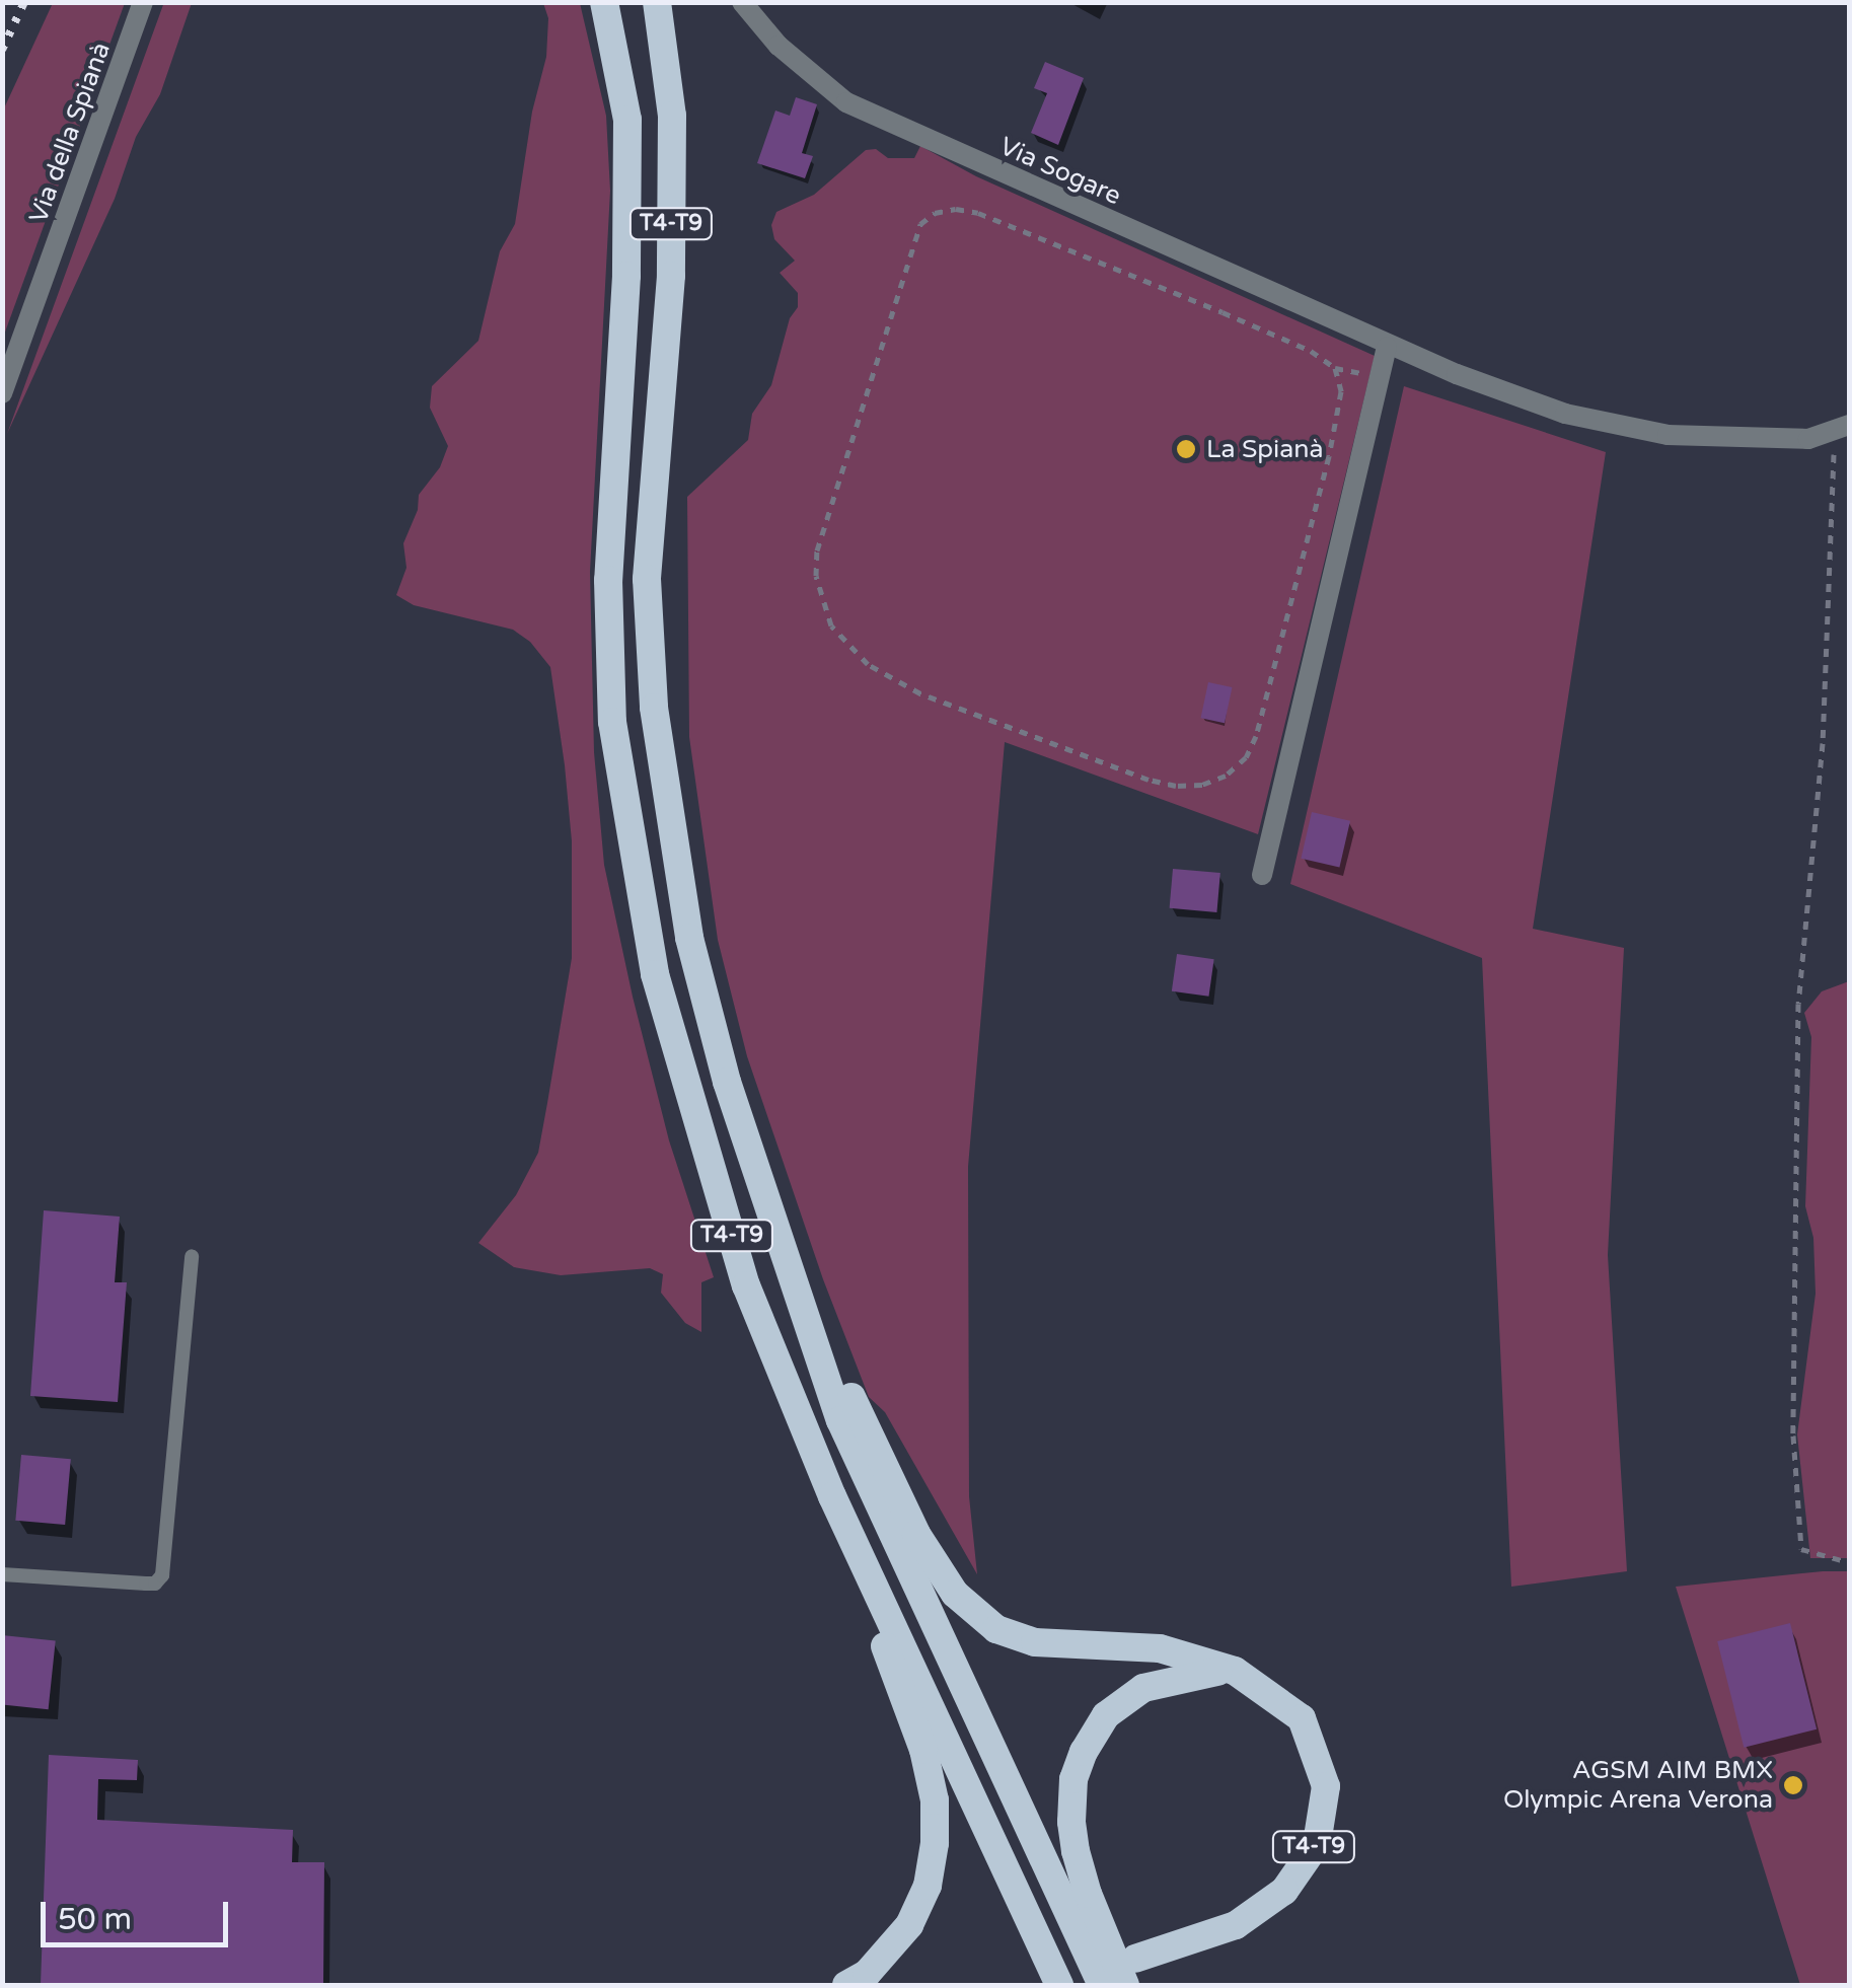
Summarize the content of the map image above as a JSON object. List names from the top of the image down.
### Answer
{
  "streets": {
    "highway": ["T4-T9"],
    "street": ["Via della Spianà", "Via Sogare"]
  },
  "places": ["La Spianà", "AGSM AIM BMX Olympic Arena Verona"],
  "scale_bar": "50 m"
}
